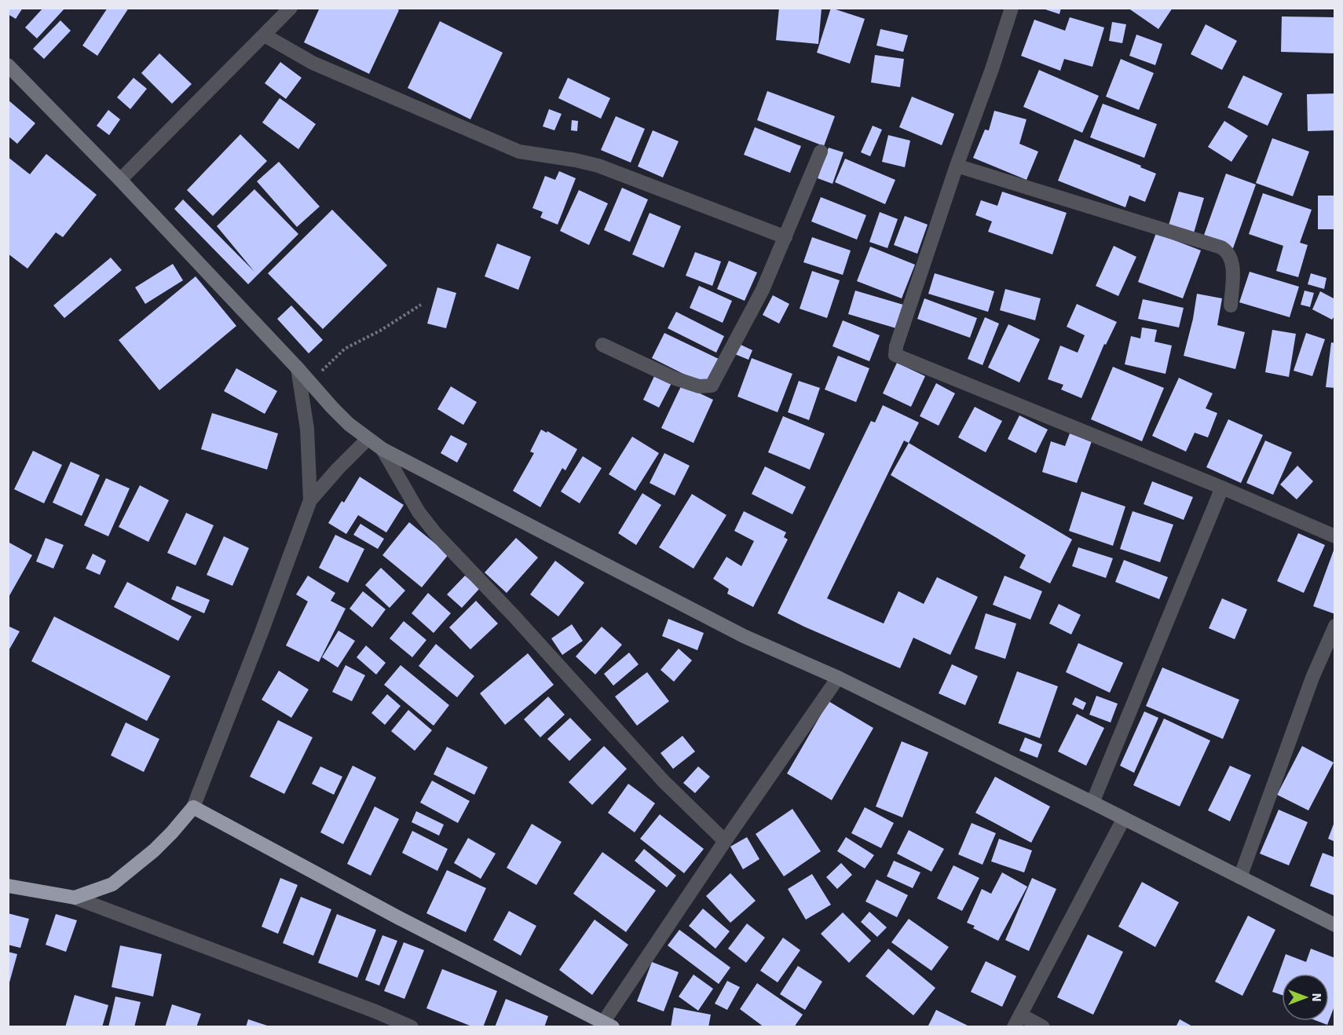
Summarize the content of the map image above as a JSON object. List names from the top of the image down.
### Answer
{
  "north": "right"
}
